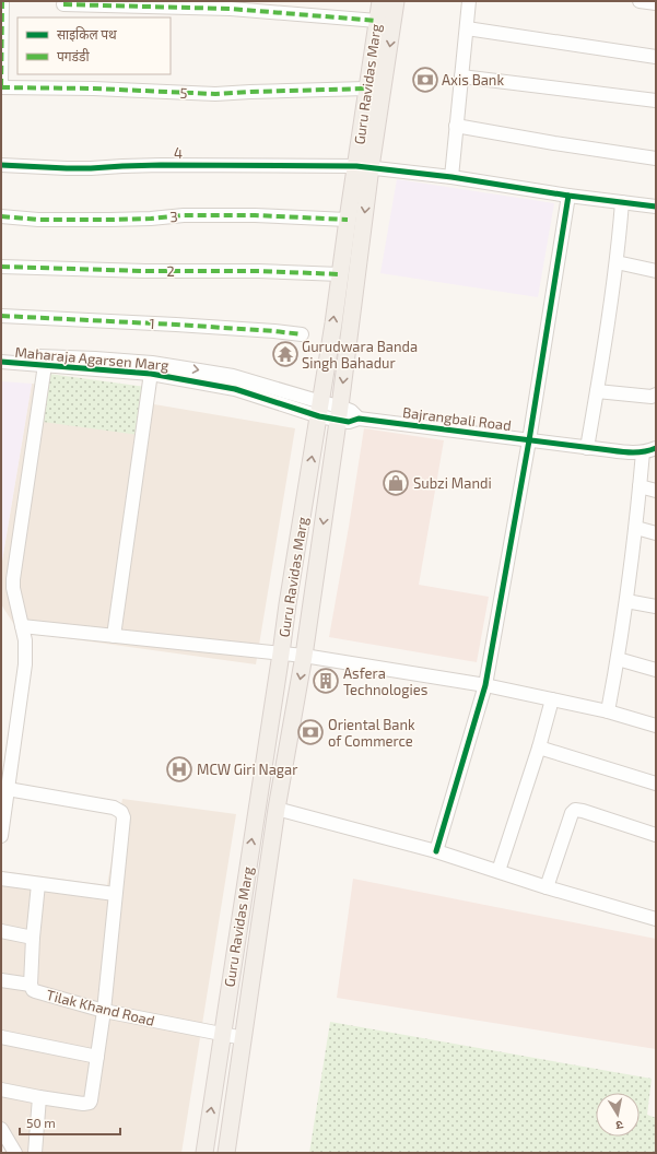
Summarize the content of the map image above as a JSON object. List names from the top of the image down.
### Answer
{
  "streets": {
    "main road": ["Guru Ravidas Marg"],
    "street": [
      "5",
      "4",
      "3",
      "2",
      "1",
      "Maharaja Agarsen Marg",
      "Bajrangbali Road",
      "Tilak Khand Road"
    ]
  },
  "crossings": [
    ["Guru Ravidas Marg", "5"],
    ["Guru Ravidas Marg", "4"],
    ["Guru Ravidas Marg", "3"],
    ["Guru Ravidas Marg", "2"],
    ["Guru Ravidas Marg", "Maharaja Agarsen Marg"],
    ["Guru Ravidas Marg", "Tilak Khand Road"],
    ["Maharaja Agarsen Marg", "Bajrangbali Road"]
  ],
  "places": {
    "bank": ["Axis Bank", "Oriental Bank of Commerce"],
    "temple": ["Gurudwara Banda Singh Bahadur"],
    "shop": ["Subzi Mandi"],
    "building": ["Asfera Technologies"],
    "hospital": ["MCW Giri Nagar"]
  },
  "legend": ["साइकिल पथ", "पगडंडी"],
  "scale_bar": "50 m",
  "north": "bottom"
}
